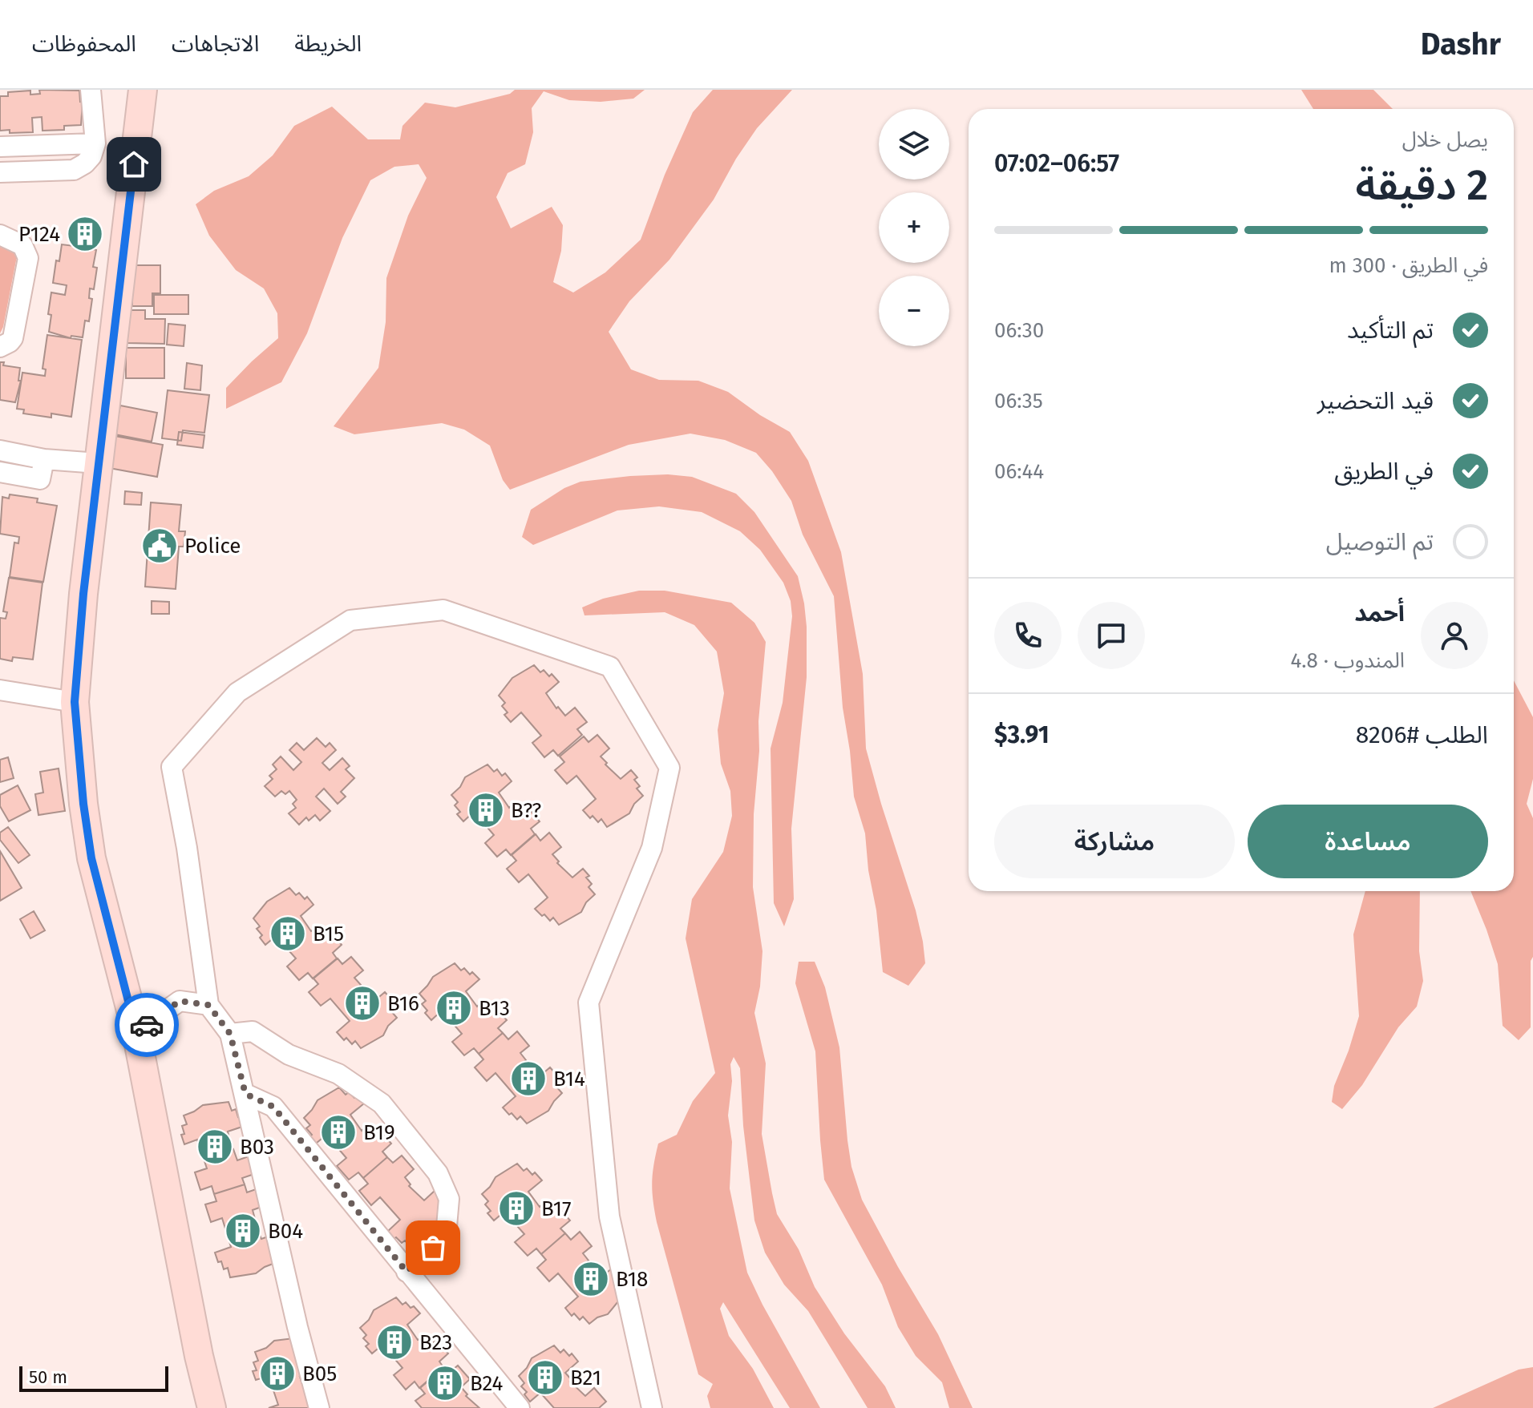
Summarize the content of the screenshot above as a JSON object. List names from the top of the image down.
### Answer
{
  "places": {
    "building": [
      "P124",
      "B??",
      "B15",
      "B16",
      "B13",
      "B14",
      "B19",
      "B03",
      "B17",
      "B04",
      "B18",
      "B23",
      "B05",
      "B21",
      "B24"
    ],
    "public building": ["Police"]
  },
  "scale_bar": "50 m",
  "page": {
    "header": "Dashr",
    "nav": ["الخريطة", "الاتجاهات", "المحفوظات"],
    "map_buttons": ["+", "−"],
    "heading": ["2 دقيقة", "يصل خلال", "06:57–07:02"],
    "panel": [
      "أحمد",
      "المندوب · 4.8",
      "الطلب #8206",
      "$3.91"
    ],
    "bar": "في الطريق · 300 m",
    "list": [
      ["تم التأكيد", "06:30"],
      ["قيد التحضير", "06:35"],
      ["في الطريق", "06:44"],
      "تم التوصيل"
    ],
    "buttons": ["مساعدة", "مشاركة"],
    "scale": "50 m"
  }
}
